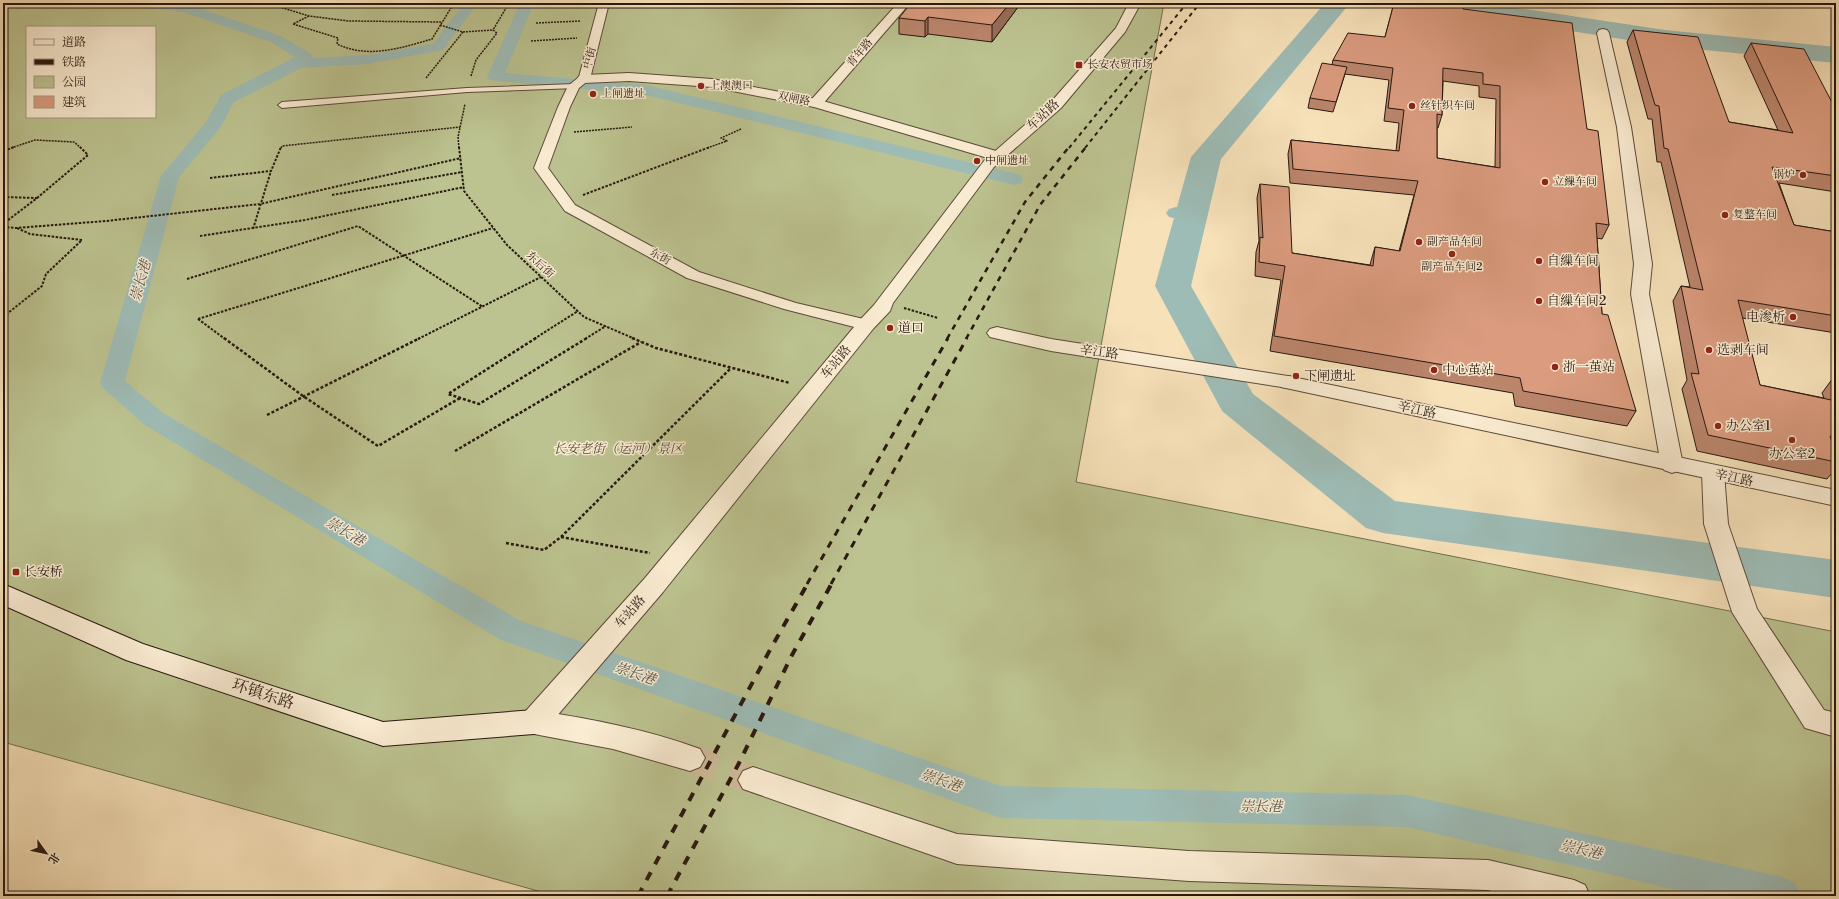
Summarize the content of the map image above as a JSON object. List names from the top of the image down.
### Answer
{
  "streets": {
    "street": [
      "青年路",
      "中街",
      "双闸路",
      "车站路",
      "东街",
      "辛江路",
      "环镇东路"
    ],
    "path": ["东后街"]
  },
  "crossings": [
    ["青年路", "双闸路"],
    ["中街", "双闸路"],
    ["中街", "东街"],
    ["双闸路", "车站路"],
    ["车站路", "东街"],
    ["车站路", "东后街"],
    ["车站路", "环镇东路"]
  ],
  "water": ["崇长港"],
  "parks": ["长安老街（运河）景区"],
  "places": {
    "transit": ["长安农贸市场", "长安桥"],
    "other": [
      "上澳澳口",
      "上闸遗址",
      "丝针织车间",
      "中闸遗址",
      "锅炉",
      "立繅车间",
      "复整车间",
      "副产品车间",
      "副产品车间2",
      "自繅车间",
      "自繅车间2",
      "电渗析",
      "道口",
      "选剥车间",
      "浙一茧站",
      "中心茧站",
      "下闸遗址",
      "办公室1",
      "办公室2"
    ]
  },
  "legend": [
    "道路",
    "铁路",
    "公园",
    "建筑"
  ],
  "north": "bottom right"
}
